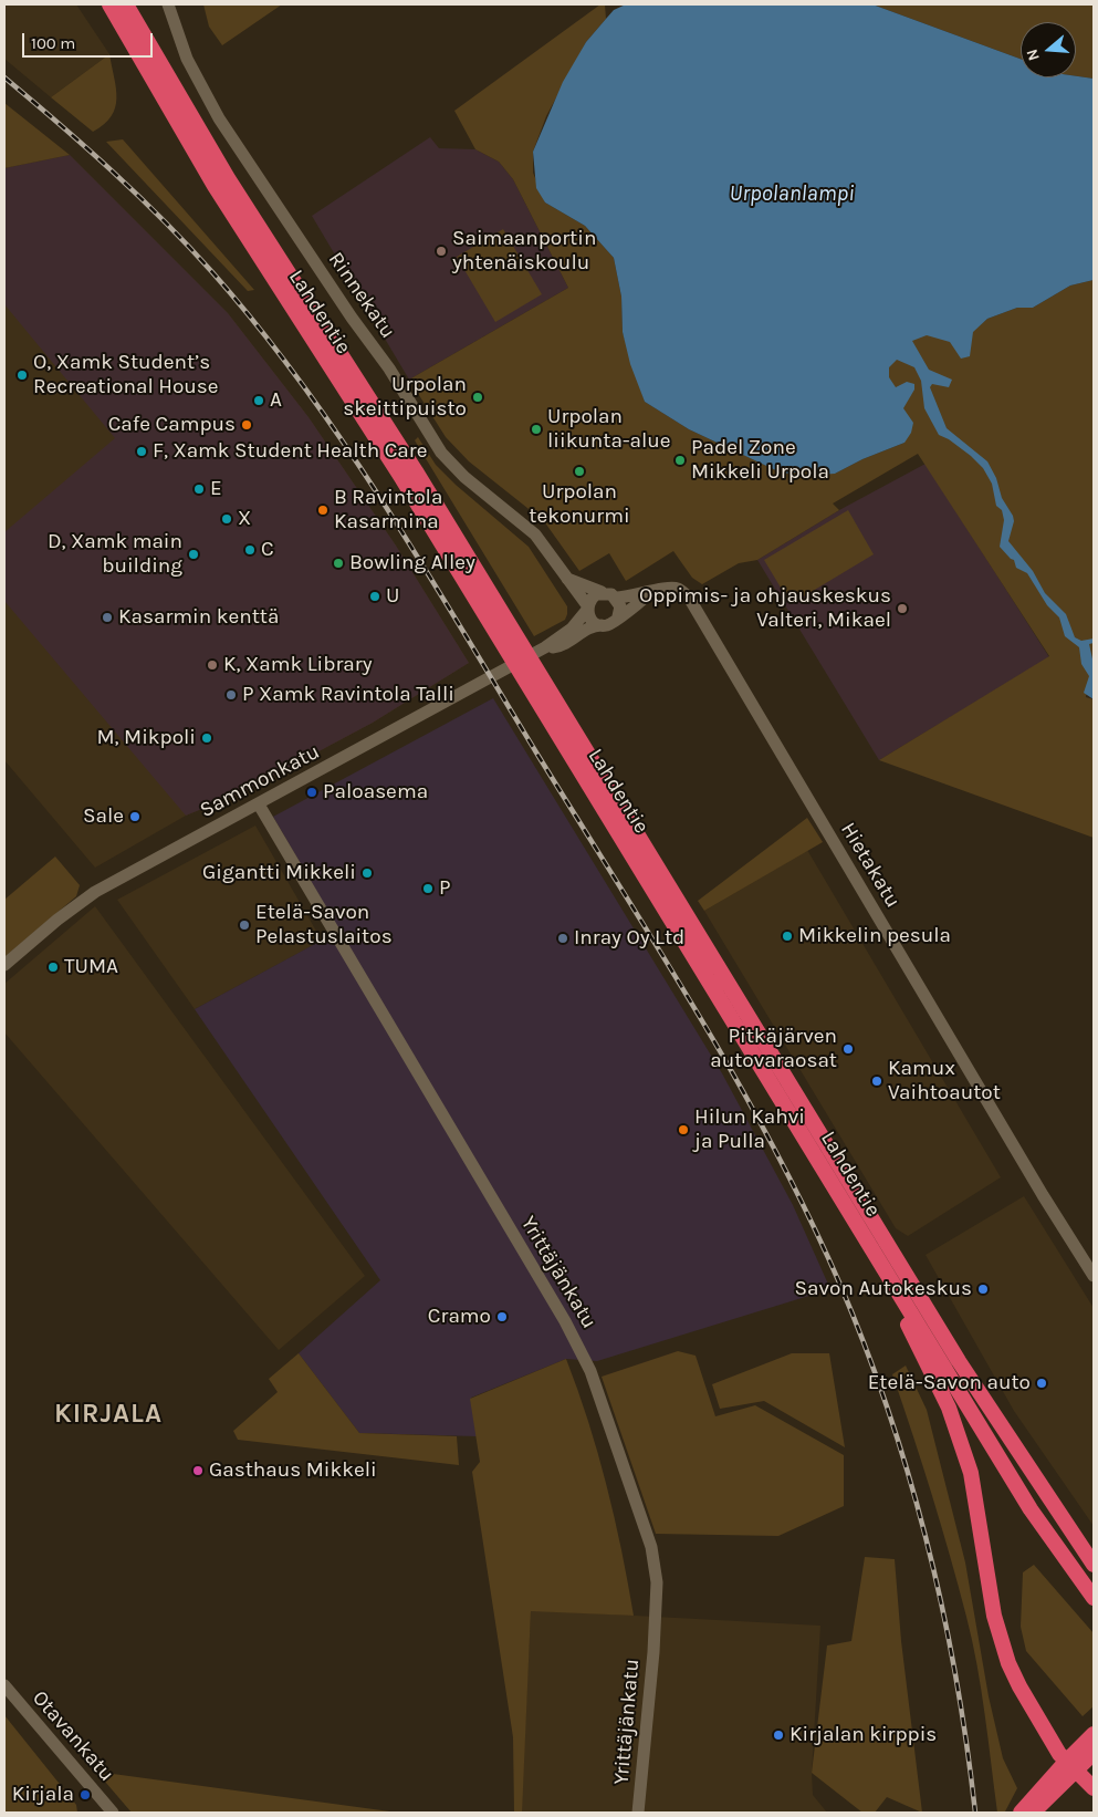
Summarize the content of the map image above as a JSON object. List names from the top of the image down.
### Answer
{
  "streets": {
    "highway": ["Lahdentie"],
    "street": [
      "Rinnekatu",
      "Sammonkatu",
      "Hietakatu",
      "Yrittäjänkatu",
      "Otavankatu"
    ]
  },
  "crossings": [
    ["Rinnekatu", "Sammonkatu"],
    ["Rinnekatu", "Hietakatu"],
    ["Sammonkatu", "Hietakatu"],
    ["Sammonkatu", "Yrittäjänkatu"]
  ],
  "districts": ["KIRJALA"],
  "water": ["Urpolanlampi"],
  "places": [
    "Saimaanportin yhtenäiskoulu",
    "O, Xamk Student’s Recreational House",
    "Urpolan skeittipuisto",
    "A",
    "Cafe Campus",
    "Urpolan liikunta-alue",
    "F, Xamk Student Health Care",
    "Padel Zone Mikkeli Urpola",
    "Urpolan tekonurmi",
    "E",
    "B Ravintola Kasarmina",
    "X",
    "C",
    "D, Xamk main building",
    "Bowling Alley",
    "U",
    "Oppimis- ja ohjauskeskus Valteri, Mikael",
    "Kasarmin kenttä",
    "K, Xamk Library",
    "P Xamk Ravintola Talli",
    "M, Mikpoli",
    "Paloasema",
    "Sale",
    "Gigantti Mikkeli",
    "P",
    "Etelä-Savon Pelastuslaitos",
    "Mikkelin pesula",
    "Inray Oy Ltd",
    "TUMA",
    "Pitkäjärven autovaraosat",
    "Kamux Vaihtoautot",
    "Hilun Kahvi ja Pulla",
    "Savon Autokeskus",
    "Cramo",
    "Etelä-Savon auto",
    "Gasthaus Mikkeli",
    "Kirjalan kirppis",
    "Kirjala"
  ],
  "scale_bar": "100 m",
  "north": "left"
}
